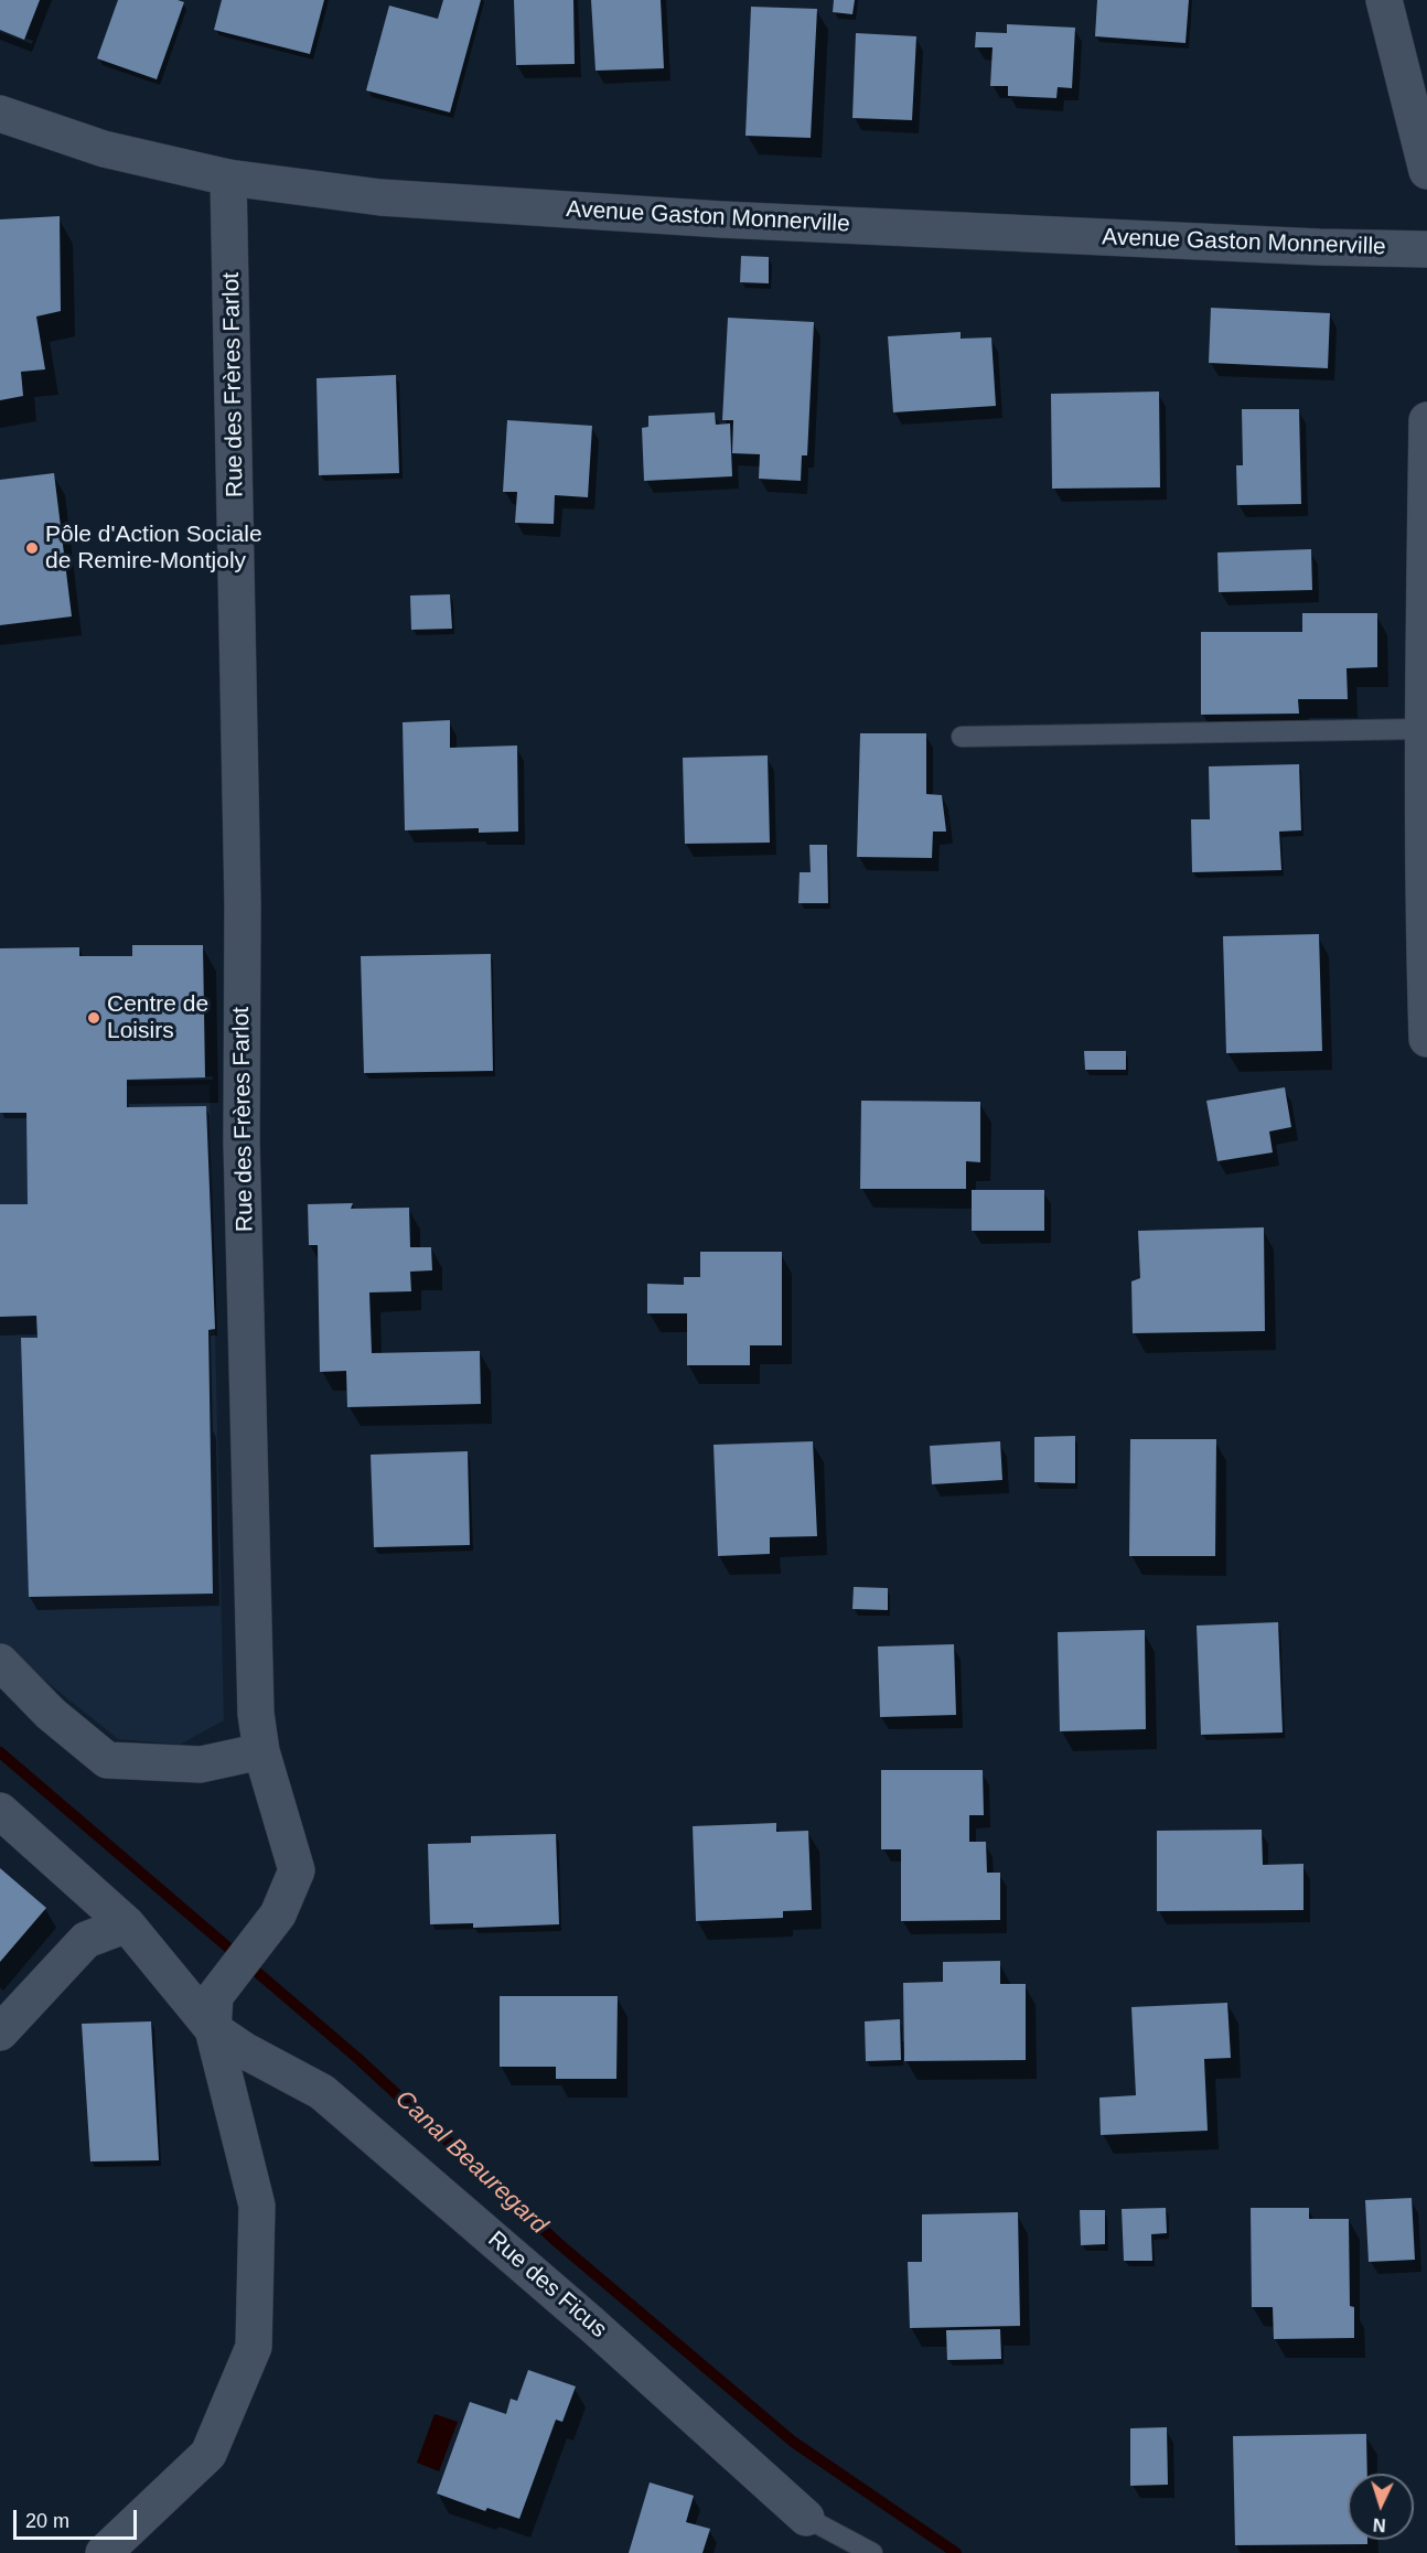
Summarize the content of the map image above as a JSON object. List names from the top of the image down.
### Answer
{
  "streets": {
    "street": ["Avenue Gaston Monnerville", "Rue des Frères Farlot", "Rue des Ficus"]
  },
  "crossings": [
    ["Avenue Gaston Monnerville", "Rue des Frères Farlot"],
    ["Rue des Frères Farlot", "Rue des Ficus"]
  ],
  "water": ["Canal Beauregard"],
  "places": ["Pôle d'Action Sociale de Remire-Montjoly", "Centre de Loisirs"],
  "scale_bar": "20 m",
  "north": "bottom"
}
